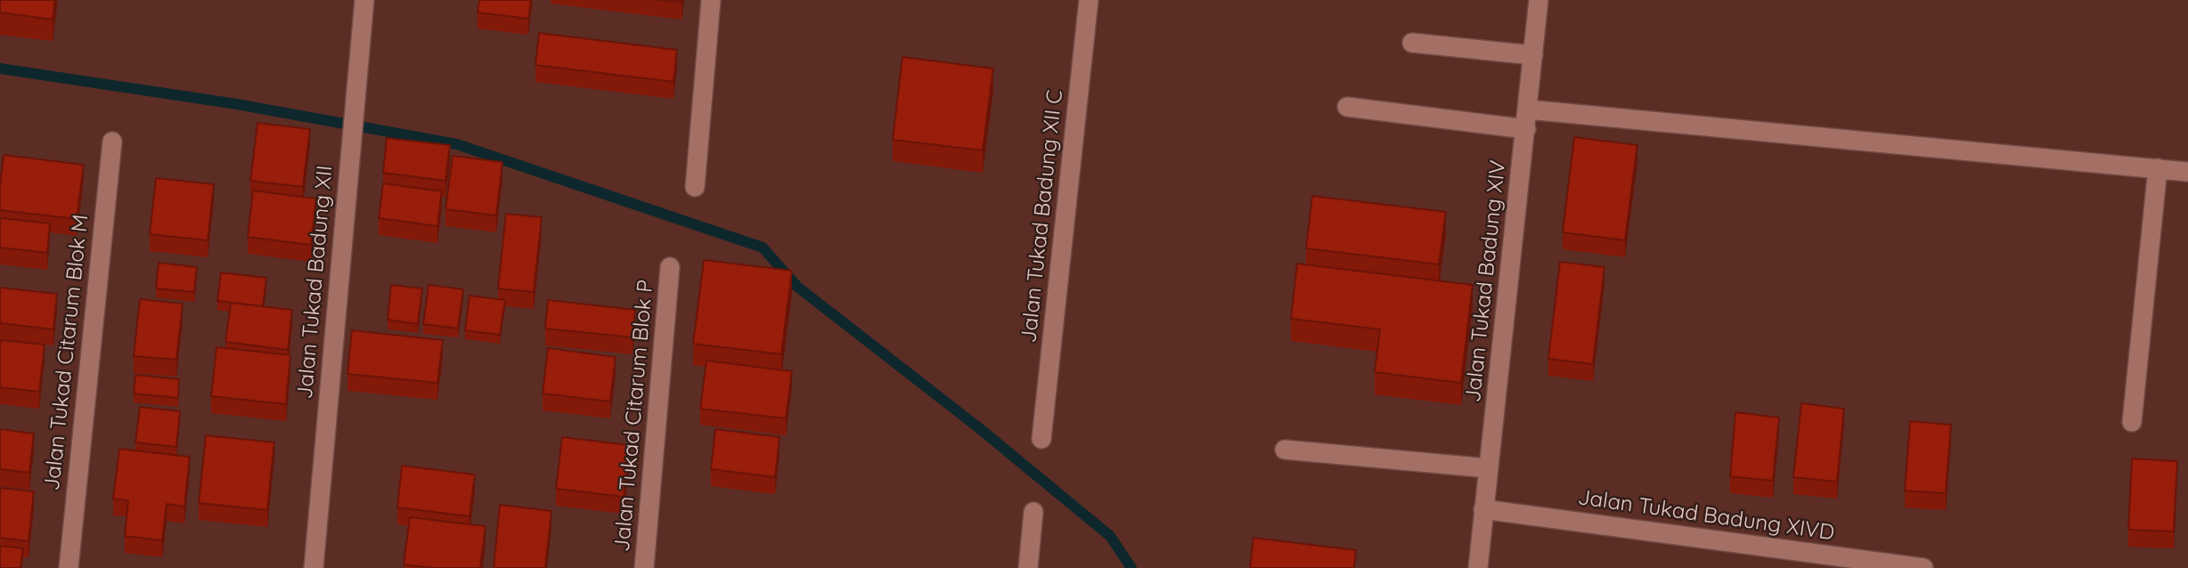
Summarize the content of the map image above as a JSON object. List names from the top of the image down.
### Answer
{
  "streets": {
    "street": [
      "Jalan Tukad Badung XII C",
      "Jalan Tukad Badung XIV",
      "Jalan Tukad Badung XII",
      "Jalan Tukad Citarum Blok M",
      "Jalan Tukad Citarum Blok P",
      "Jalan Tukad Badung XIVD"
    ]
  },
  "crossings": [
    ["Jalan Tukad Badung XIV", "Jalan Tukad Badung XIVD"]
  ]
}
